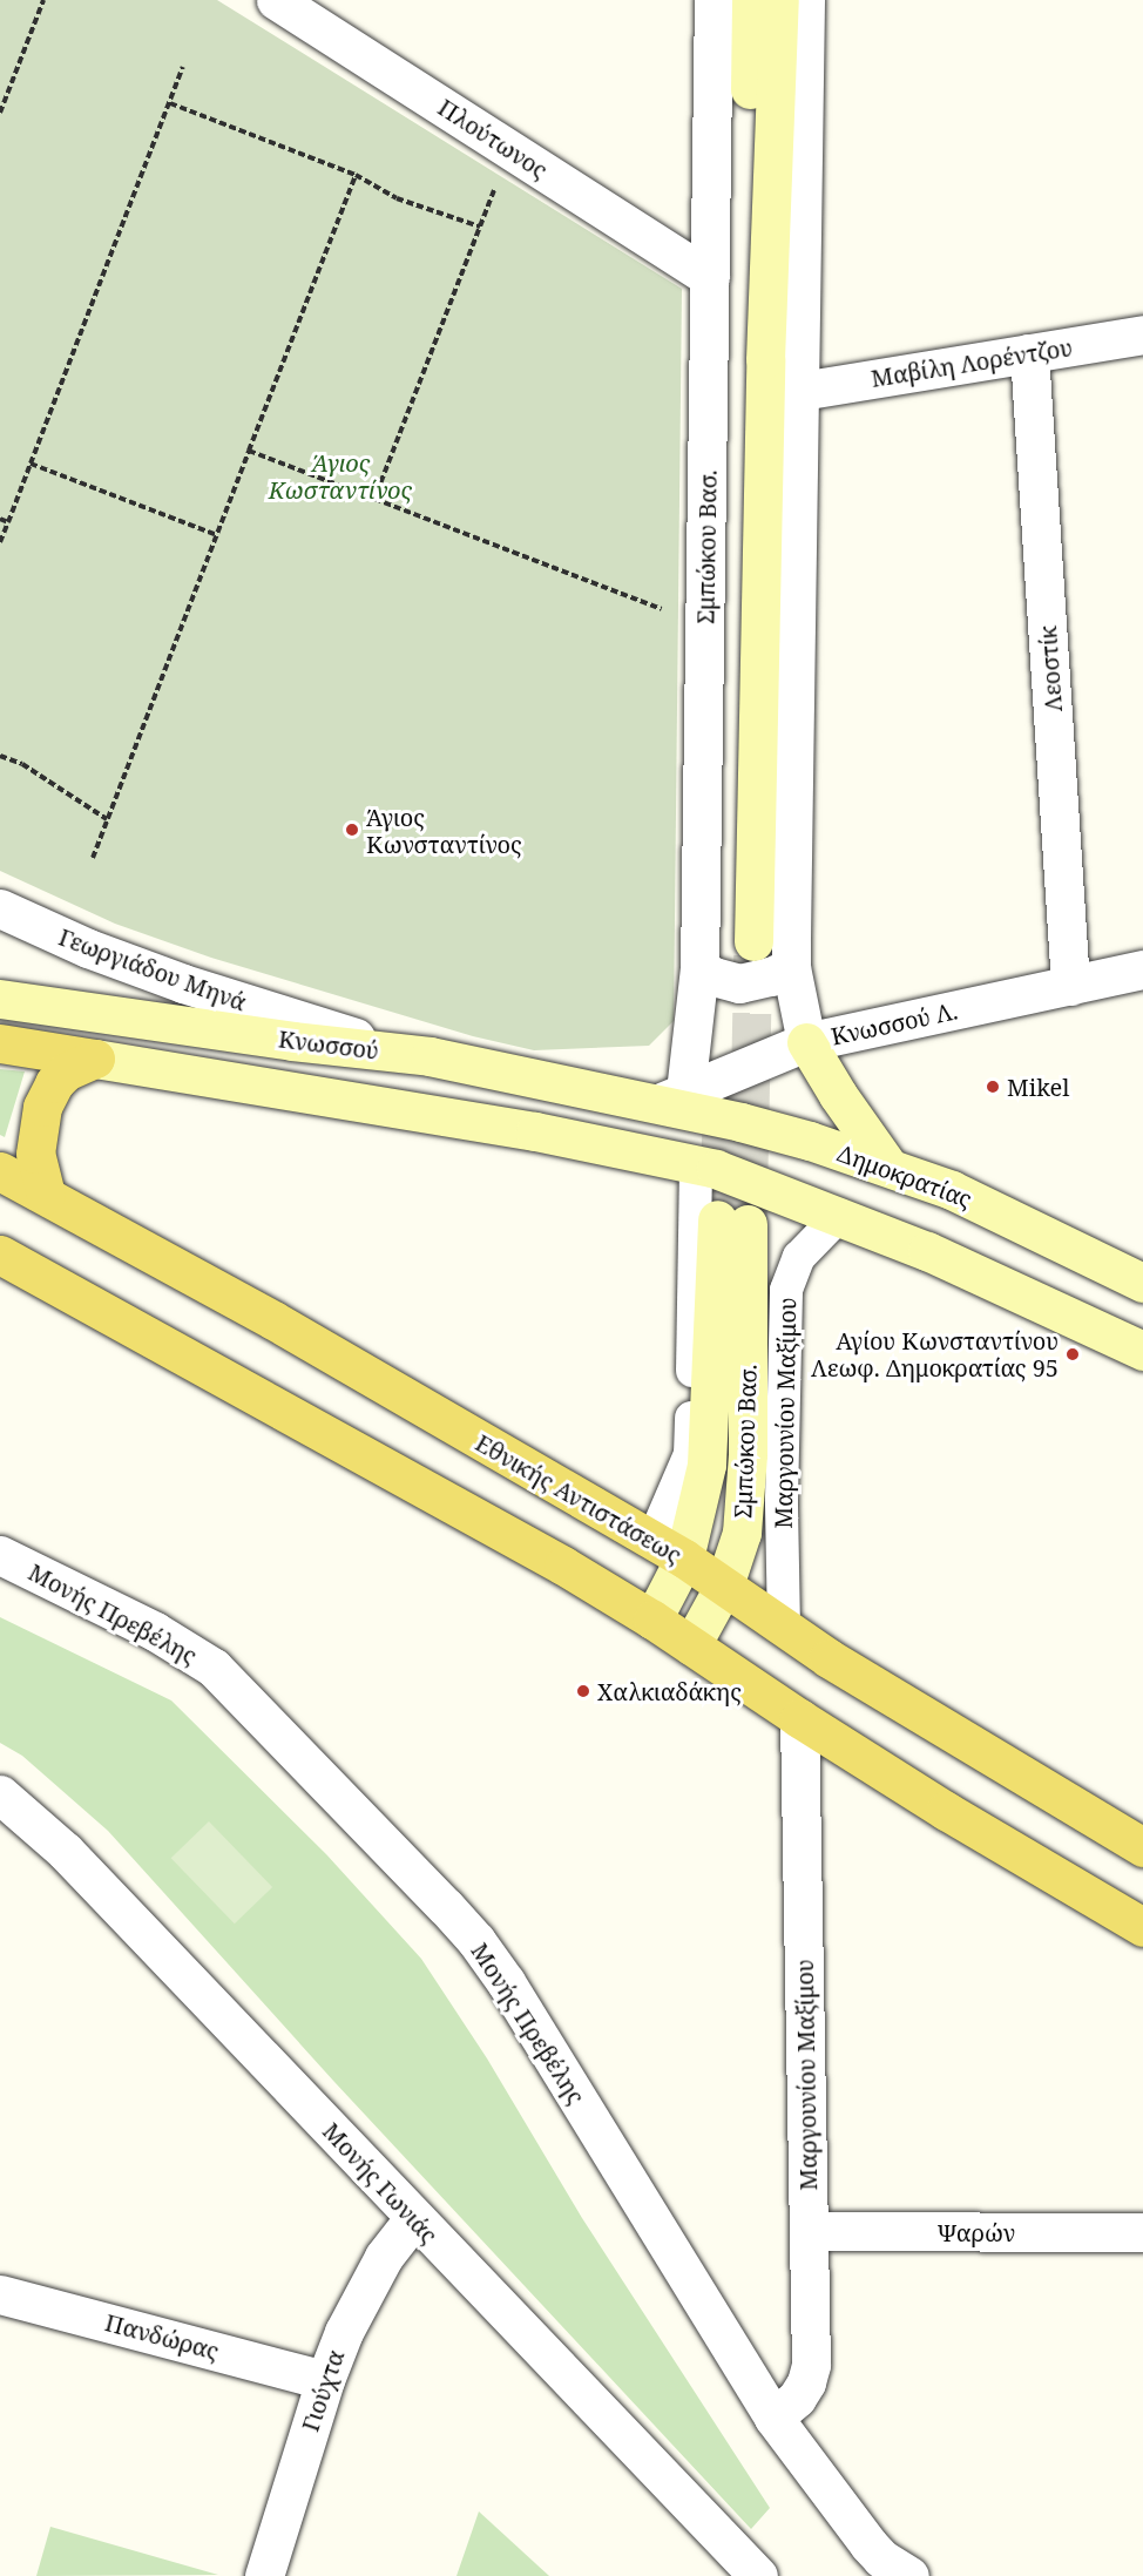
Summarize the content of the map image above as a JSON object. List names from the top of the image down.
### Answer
{
  "streets": {
    "main road": [
      "Σμπώκου Βασ.",
      "Κνωσσού",
      "Δημοκρατίας",
      "Εθνικής Αντιστάσεως"
    ],
    "street": [
      "Πλούτωνος",
      "Μαβίλη Λορέντζου",
      "Λεοστίκ",
      "Γεωργιάδου Μηνά",
      "Κνωσσού Λ.",
      "Μαργουνίου Μαξίμου",
      "Μονής Πρεβέλης",
      "Μονής Γωνιάς",
      "Ψαρών",
      "Πανδώρας",
      "Γιούχτα"
    ]
  },
  "crossings": [
    ["Πλούτωνος", "Σμπώκου Βασ."],
    ["Μαβίλη Λορέντζου", "Λεοστίκ"],
    ["Σμπώκου Βασ.", "Κνωσσού Λ."],
    ["Σμπώκου Βασ.", "Κνωσσού"],
    ["Σμπώκου Βασ.", "Δημοκρατίας"],
    ["Σμπώκου Βασ.", "Εθνικής Αντιστάσεως"],
    ["Λεοστίκ", "Κνωσσού Λ."],
    ["Γεωργιάδου Μηνά", "Κνωσσού"],
    ["Κνωσσού Λ.", "Κνωσσού"],
    ["Κνωσσού Λ.", "Δημοκρατίας"],
    ["Κνωσσού", "Δημοκρατίας"],
    ["Μαργουνίου Μαξίμου", "Εθνικής Αντιστάσεως"],
    ["Μαργουνίου Μαξίμου", "Μονής Πρεβέλης"],
    ["Μαργουνίου Μαξίμου", "Ψαρών"],
    ["Μονής Γωνιάς", "Γιούχτα"],
    ["Πανδώρας", "Γιούχτα"]
  ],
  "parks": ["Άγιος Κωσταντίνος"],
  "places": [
    "Άγιος Κωνσταντίνος",
    "Mikel",
    "Αγίου Κωνσταντίνου Λεωφ. Δημοκρατίας 95",
    "Χαλκιαδάκης"
  ]
}
